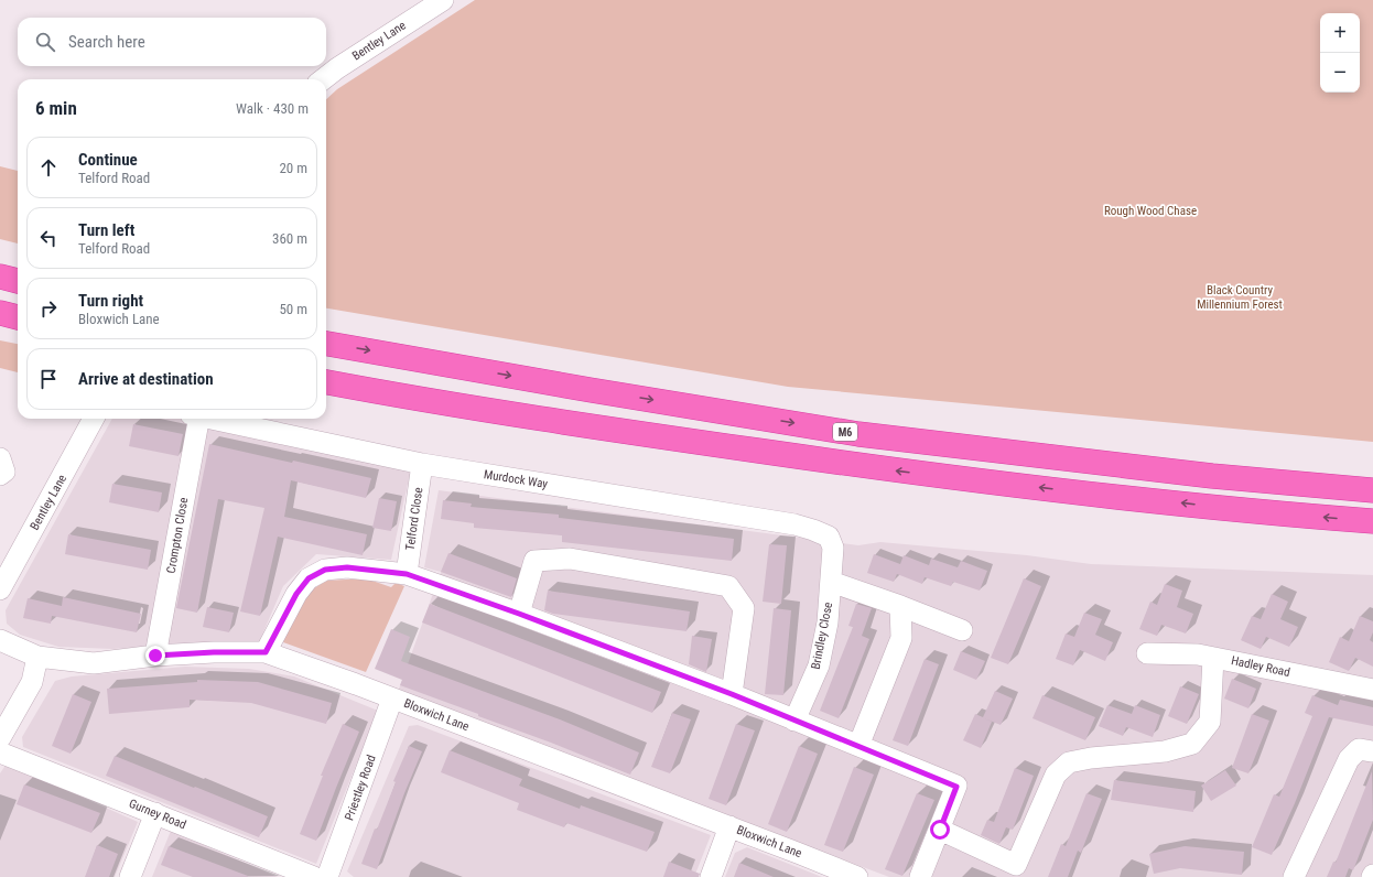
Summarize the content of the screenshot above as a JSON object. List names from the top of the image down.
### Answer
{
  "streets": {
    "highway": ["M6"],
    "street": [
      "Bentley Lane",
      "Murdock Way",
      "Telford Close",
      "Crompton Close",
      "Brindley Close",
      "Hadley Road",
      "Bloxwich Lane",
      "Priestley Road",
      "Gurney Road"
    ]
  },
  "crossings": [
    ["Murdock Way", "Telford Close"],
    ["Murdock Way", "Brindley Close"],
    ["Crompton Close", "Bloxwich Lane"],
    ["Bloxwich Lane", "Priestley Road"]
  ],
  "parks": ["Rough Wood Chase", "Black Country Millennium Forest"],
  "page": {
    "map_buttons": ["+", "−"],
    "search": "Search here",
    "heading": ["6 min", "Walk · 430 m"],
    "list": [
      ["Continue", "Telford Road", "20 m"],
      ["Turn left", "Telford Road", "360 m"],
      ["Turn right", "Bloxwich Lane", "50 m"],
      "Arrive at destination"
    ]
  }
}
